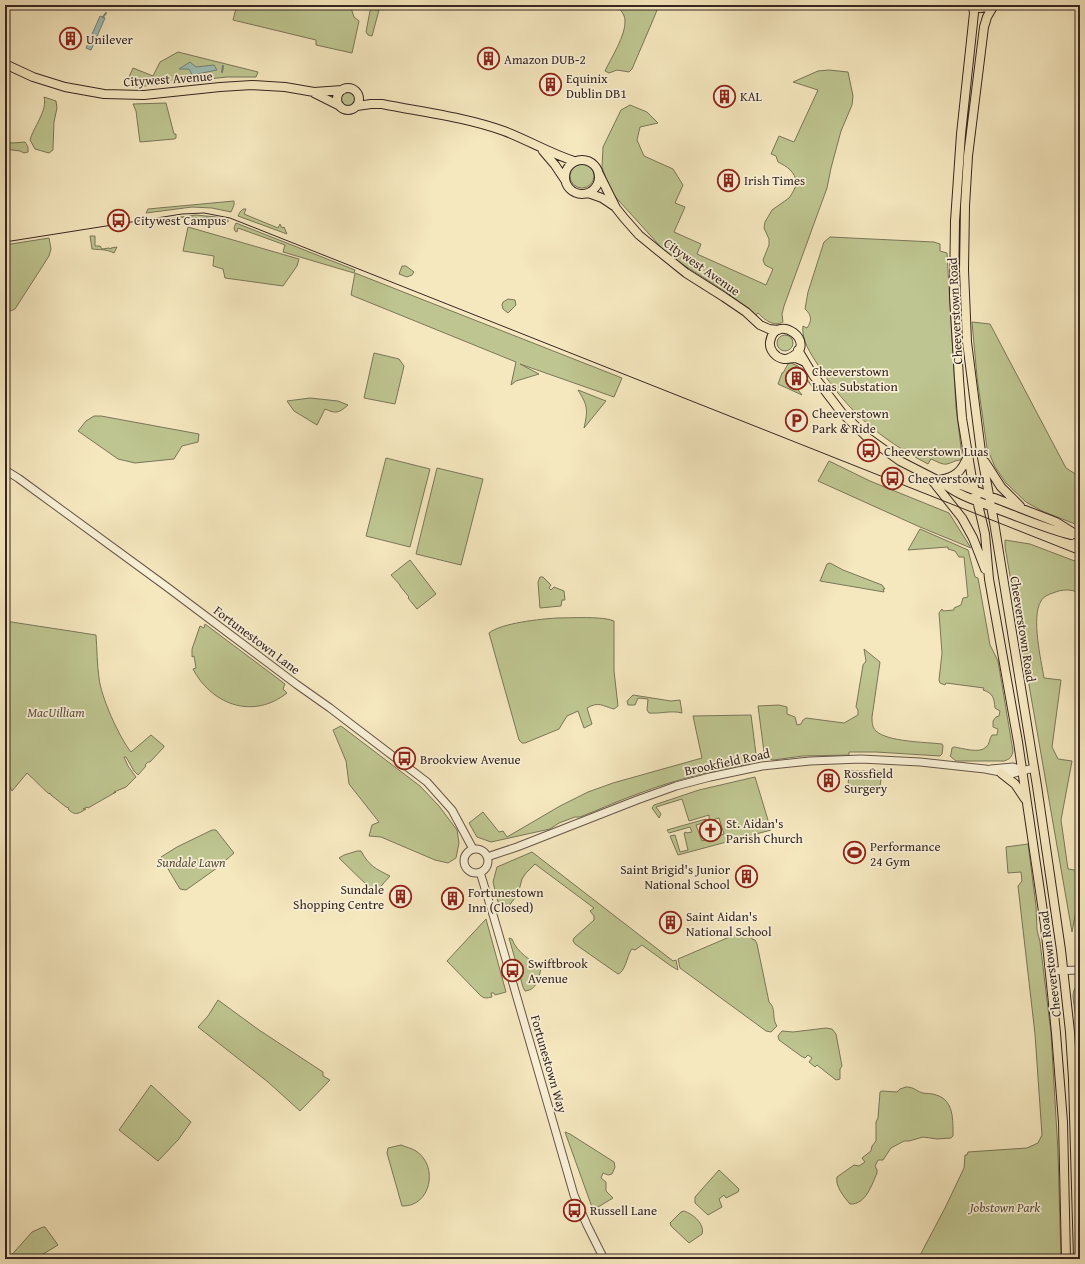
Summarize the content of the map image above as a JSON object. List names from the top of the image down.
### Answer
{
  "streets": {
    "main road": ["Citywest Avenue", "Cheeverstown Road"],
    "street": ["Fortunestown Lane", "Brookfield Road", "Fortunestown Way"]
  },
  "crossings": [
    ["Cheeverstown Road", "Brookfield Road"],
    ["Fortunestown Lane", "Brookfield Road"],
    ["Fortunestown Lane", "Fortunestown Way"],
    ["Brookfield Road", "Fortunestown Way"]
  ],
  "parks": ["MacUilliam", "Sundale Lawn", "Jobstown Park"],
  "places": {
    "building": [
      "Unilever",
      "Amazon DUB-2",
      "Equinix Dublin DB1",
      "KAL",
      "Irish Times",
      "Cheeverstown Luas Substation",
      "Rossfield Surgery",
      "Saint Brigid's Junior National School",
      "Sundale Shopping Centre",
      "Fortunestown Inn (Closed)",
      "Saint Aidan's National School"
    ],
    "bus stop": [
      "Citywest Campus",
      "Cheeverstown Luas",
      "Cheeverstown",
      "Brookview Avenue",
      "Swiftbrook Avenue",
      "Russell Lane"
    ],
    "parking": ["Cheeverstown Park & Ride"],
    "church": ["St. Aidan's Parish Church"],
    "sports": ["Performance 24 Gym"]
  }
}
